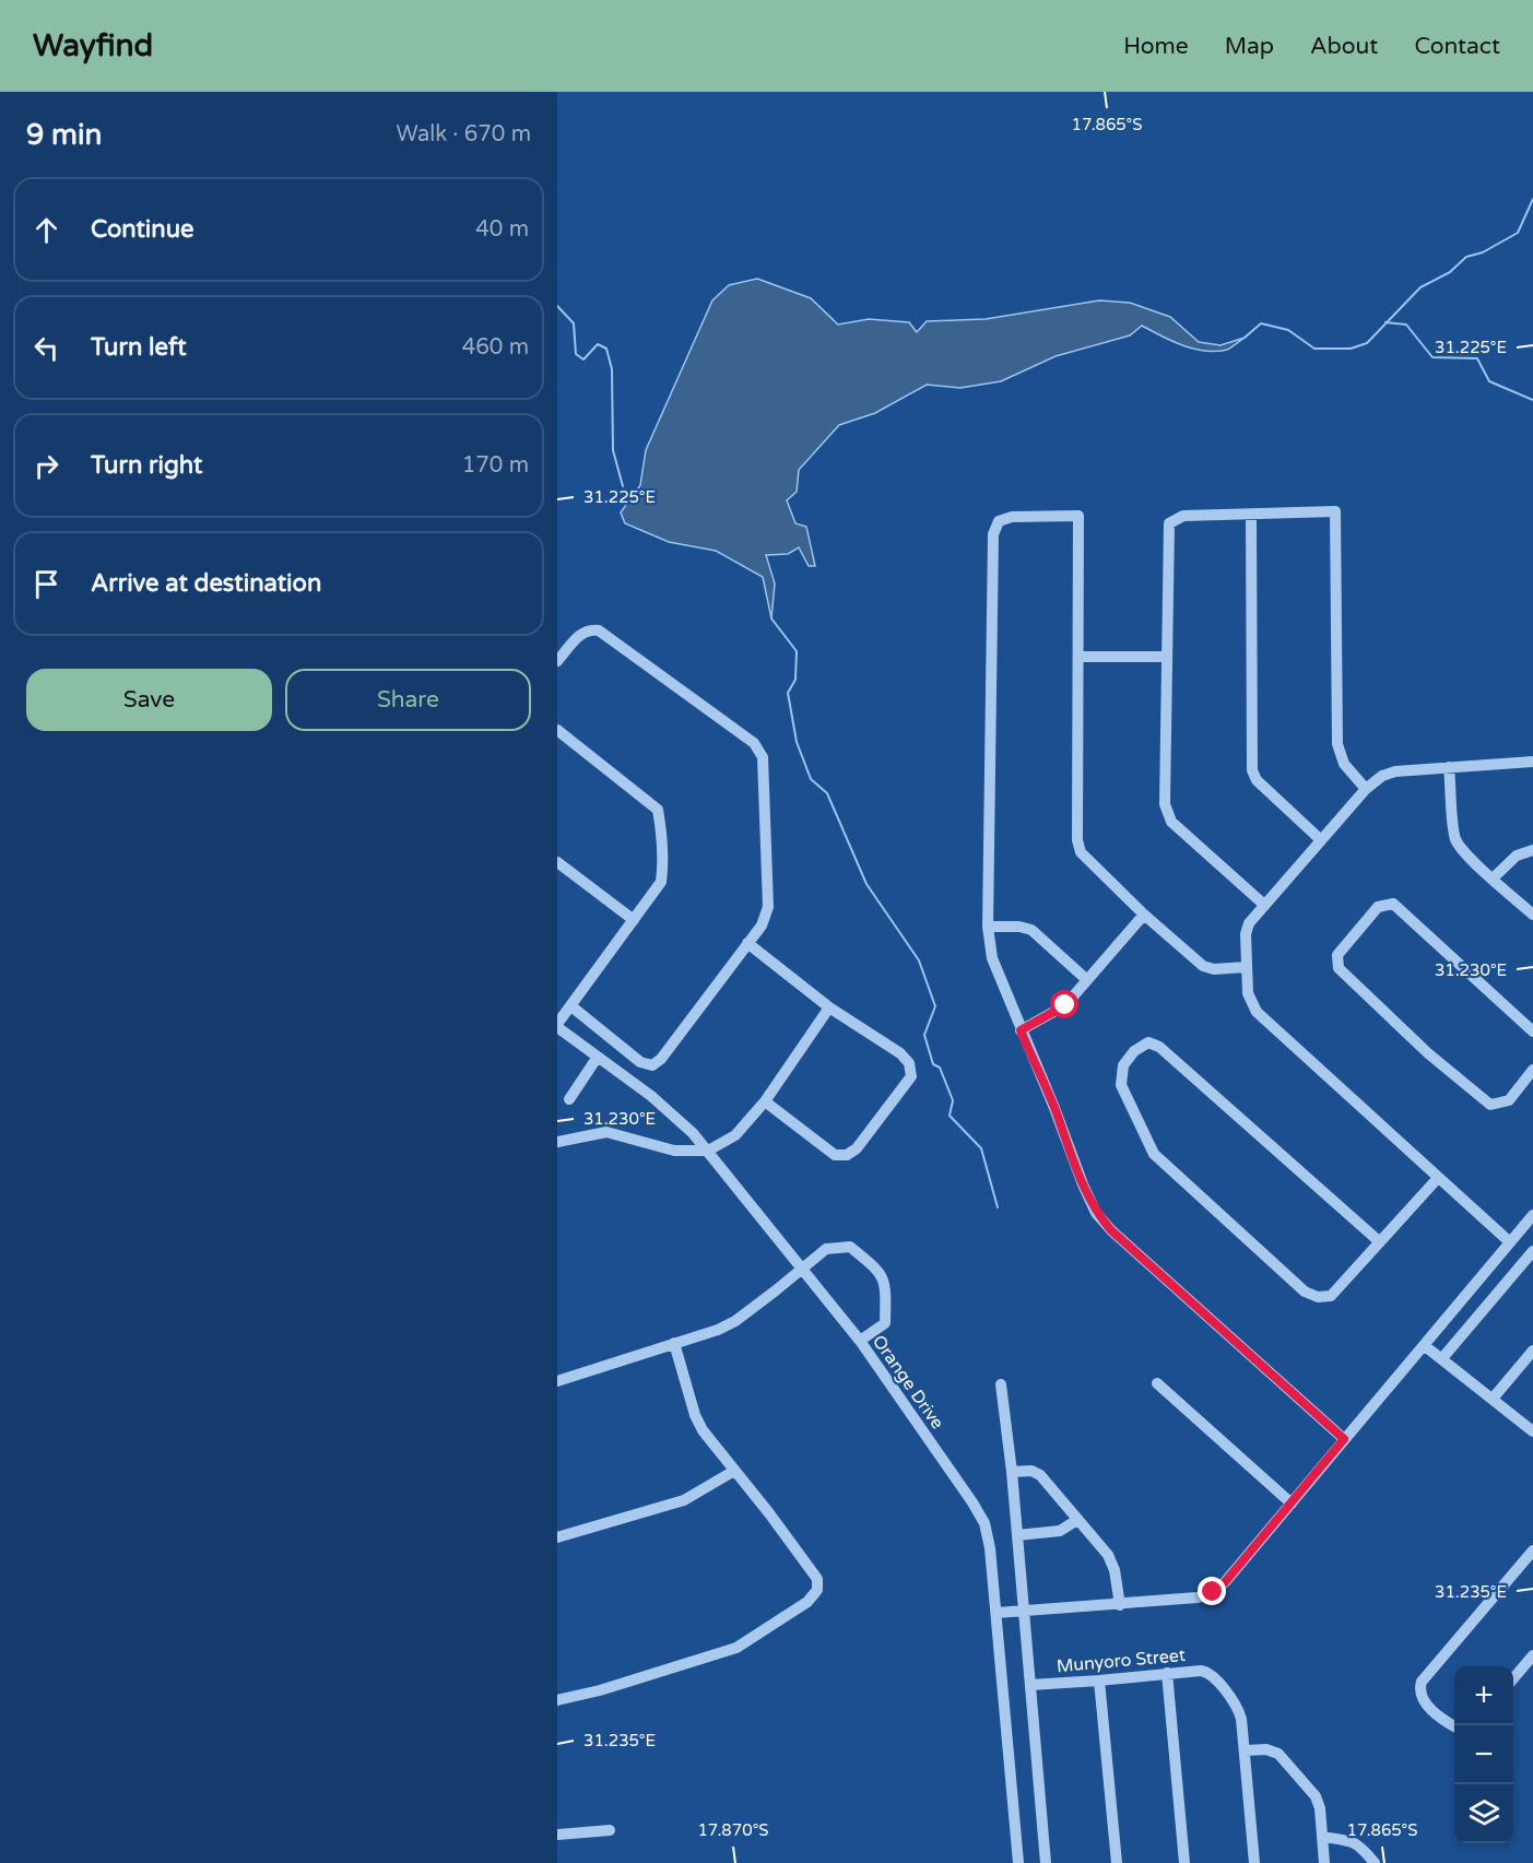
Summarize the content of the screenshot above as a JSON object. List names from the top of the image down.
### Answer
{
  "streets": {
    "street": ["Orange Drive", "Munyoro Street"]
  },
  "page": {
    "header": "Wayfind",
    "nav": [
      "Home",
      "Map",
      "About",
      "Contact"
    ],
    "heading": ["9 min", "Walk · 670 m"],
    "list": [
      ["Continue", "40 m"],
      ["Turn left", "460 m"],
      ["Turn right", "170 m"],
      "Arrive at destination"
    ],
    "buttons": ["Save", "Share"],
    "map_buttons": ["+", "−"]
  },
  "coordinates": [
    "17.865°S",
    "31.225°E",
    "31.230°E",
    "31.235°E",
    "17.870°S"
  ]
}
